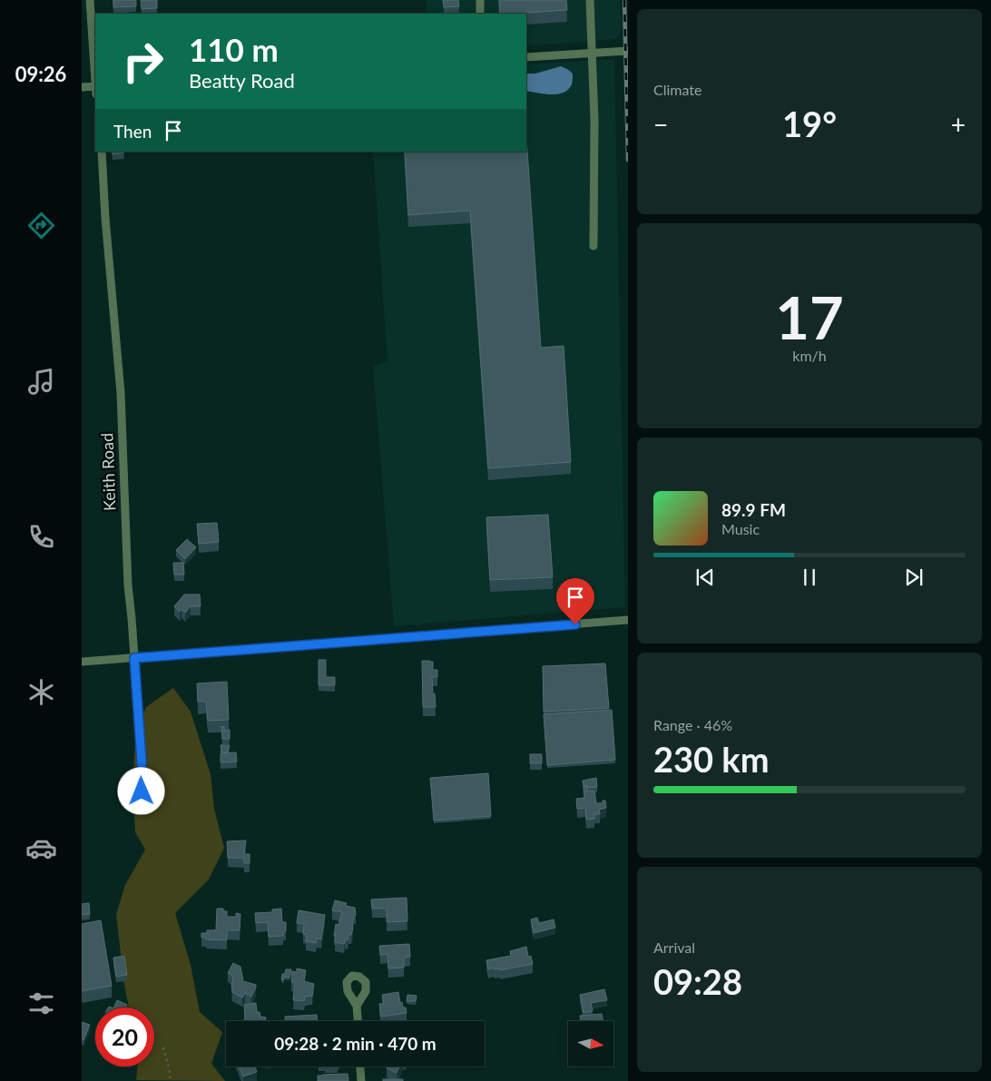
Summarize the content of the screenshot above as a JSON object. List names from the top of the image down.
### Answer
{
  "streets": {
    "street": ["Keith Road"]
  },
  "north": "right",
  "page": {
    "tabs": "09:26",
    "tile": [
      "Climate",
      ["17", "km/h"],
      ["Range · 46%", "230 km"],
      ["Arrival", "09:28"]
    ],
    "turn": ["110 m", "Beatty Road"],
    "heat": ["−", "19°", "+"],
    "then": "Then",
    "song": ["89.9 FM", "Music"],
    "limit": "20",
    "trip": "09:28 · 2 min · 470 m"
  }
}
